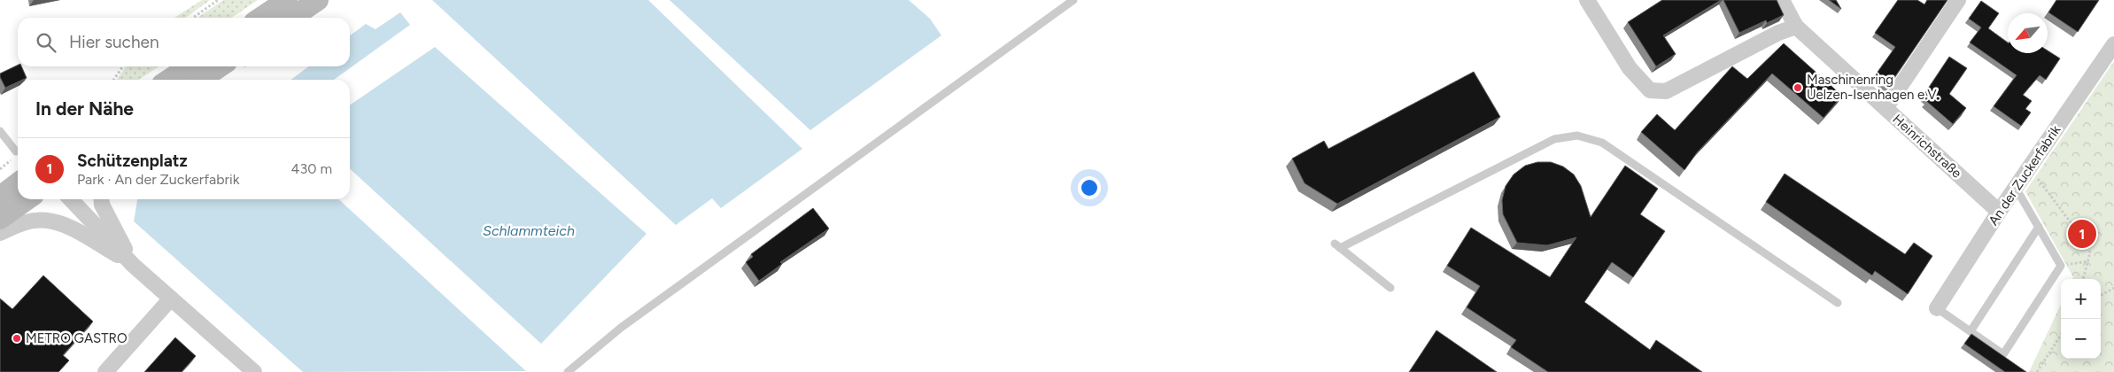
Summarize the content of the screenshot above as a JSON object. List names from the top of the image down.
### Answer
{
  "streets": {
    "street": ["Heinrichstraße", "An der Zuckerfabrik"]
  },
  "crossings": [
    ["Heinrichstraße", "An der Zuckerfabrik"]
  ],
  "water": ["Schlammteich"],
  "places": ["Maschinenring Uelzen-Isenhagen e.V.", "METRO GASTRO"],
  "north": "bottom left",
  "page": {
    "search": "Hier suchen",
    "heading": "In der Nähe",
    "list": [
      {
        "mark": "1",
        "name": "Schützenplatz",
        "note": "Park · An der Zuckerfabrik",
        "value": "430 m"
      }
    ],
    "pins": "1",
    "map_buttons": ["+", "−"]
  }
}
